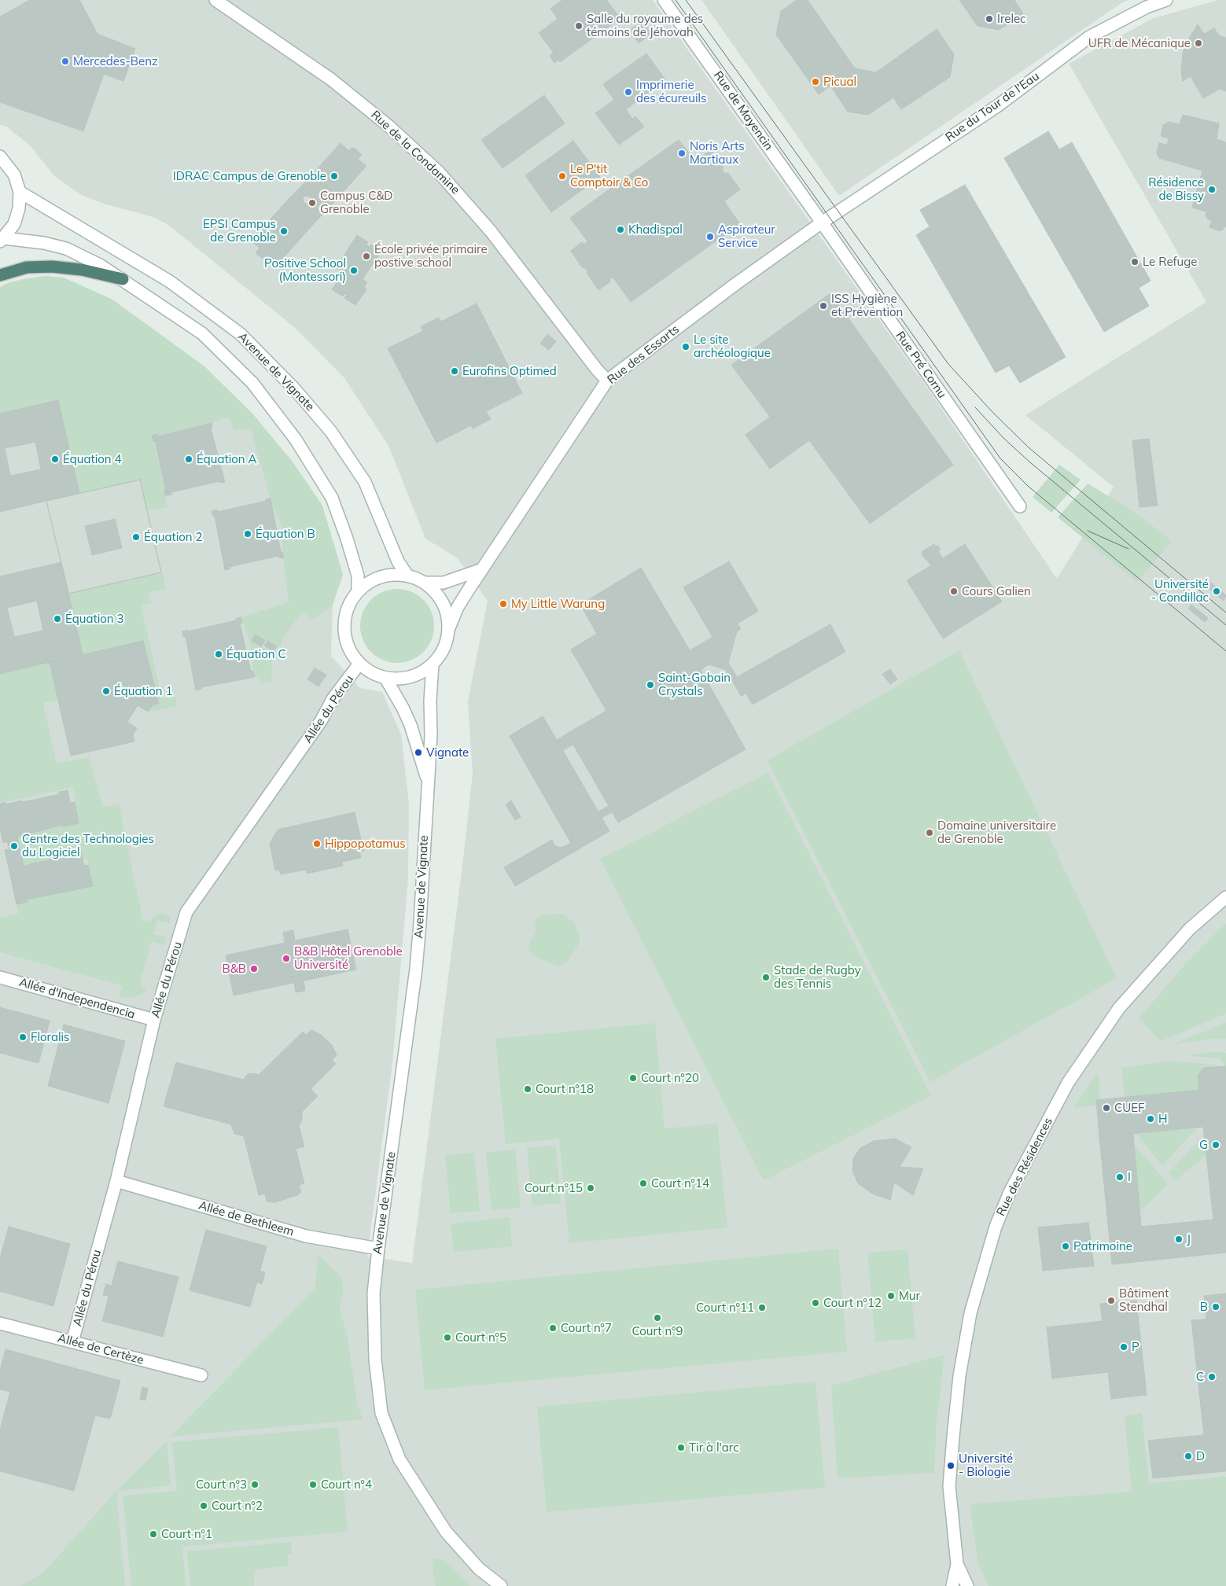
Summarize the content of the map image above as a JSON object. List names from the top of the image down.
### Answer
{
  "streets": {
    "street": [
      "Rue du Tour de l'Eau",
      "Rue de Mayencin",
      "Rue de la Condamine",
      "Rue des Essarts",
      "Rue Pré Cornu",
      "Avenue de Vignate",
      "Allée du Pérou",
      "Allée d'Independencia",
      "Rue des Résidences",
      "Allée de Bethleem",
      "Allée de Certèze"
    ]
  },
  "crossings": [
    ["Rue du Tour de l'Eau", "Rue de Mayencin"],
    ["Rue du Tour de l'Eau", "Rue des Essarts"],
    ["Rue du Tour de l'Eau", "Rue Pré Cornu"],
    ["Rue de Mayencin", "Rue des Essarts"],
    ["Rue de Mayencin", "Rue Pré Cornu"],
    ["Rue de la Condamine", "Rue des Essarts"],
    ["Rue des Essarts", "Rue Pré Cornu"],
    ["Rue des Essarts", "Avenue de Vignate"],
    ["Rue des Essarts", "Allée du Pérou"],
    ["Avenue de Vignate", "Allée du Pérou"],
    ["Avenue de Vignate", "Allée de Bethleem"],
    ["Allée du Pérou", "Allée d'Independencia"],
    ["Allée du Pérou", "Allée de Bethleem"],
    ["Allée du Pérou", "Allée de Certèze"]
  ],
  "places": [
    "Irelec",
    "Salle du royaume des témoins de Jéhovah",
    "UFR de Mécanique",
    "Mercedes-Benz",
    "Picual",
    "Imprimerie des écureuils",
    "Noris Arts Martiaux",
    "IDRAC Campus de Grenoble",
    "Le P'tit Comptoir & Co",
    "Résidence de Bissy",
    "Campus C&D Grenoble",
    "Khadispal",
    "EPSI Campus de Grenoble",
    "Aspirateur Service",
    "École privée primaire postive school",
    "Le Refuge",
    "Positive School (Montessori)",
    "ISS Hygiène et Prévention",
    "Le site archéologique",
    "Eurofins Optimed",
    "Équation 4",
    "Équation A",
    "Équation B",
    "Équation 2",
    "Cours Galien",
    "Université - Condillac",
    "My Little Warung",
    "Équation 3",
    "Équation C",
    "Saint-Gobain Crystals",
    "Équation 1",
    "Vignate",
    "Domaine universitaire de Grenoble",
    "Hippopotamus",
    "Centre des Technologies du Logiciel",
    "B&B Hôtel Grenoble Université",
    "B&B",
    "Stade de Rugby des Tennis",
    "Floralis",
    "Court n°20",
    "Court n°18",
    "CUEF",
    "H",
    "G",
    "I",
    "Court n°14",
    "Court n°15",
    "J",
    "Patrimoine",
    "Mur",
    "Bâtiment Stendhal",
    "Court n°12",
    "B",
    "Court n°11",
    "Court n°9",
    "Court n°7",
    "Court n°5",
    "P",
    "C",
    "Tir à l'arc",
    "D",
    "Université - Biologie",
    "Court n°3",
    "Court n°4",
    "Court n°2",
    "Court n°1"
  ]
}
